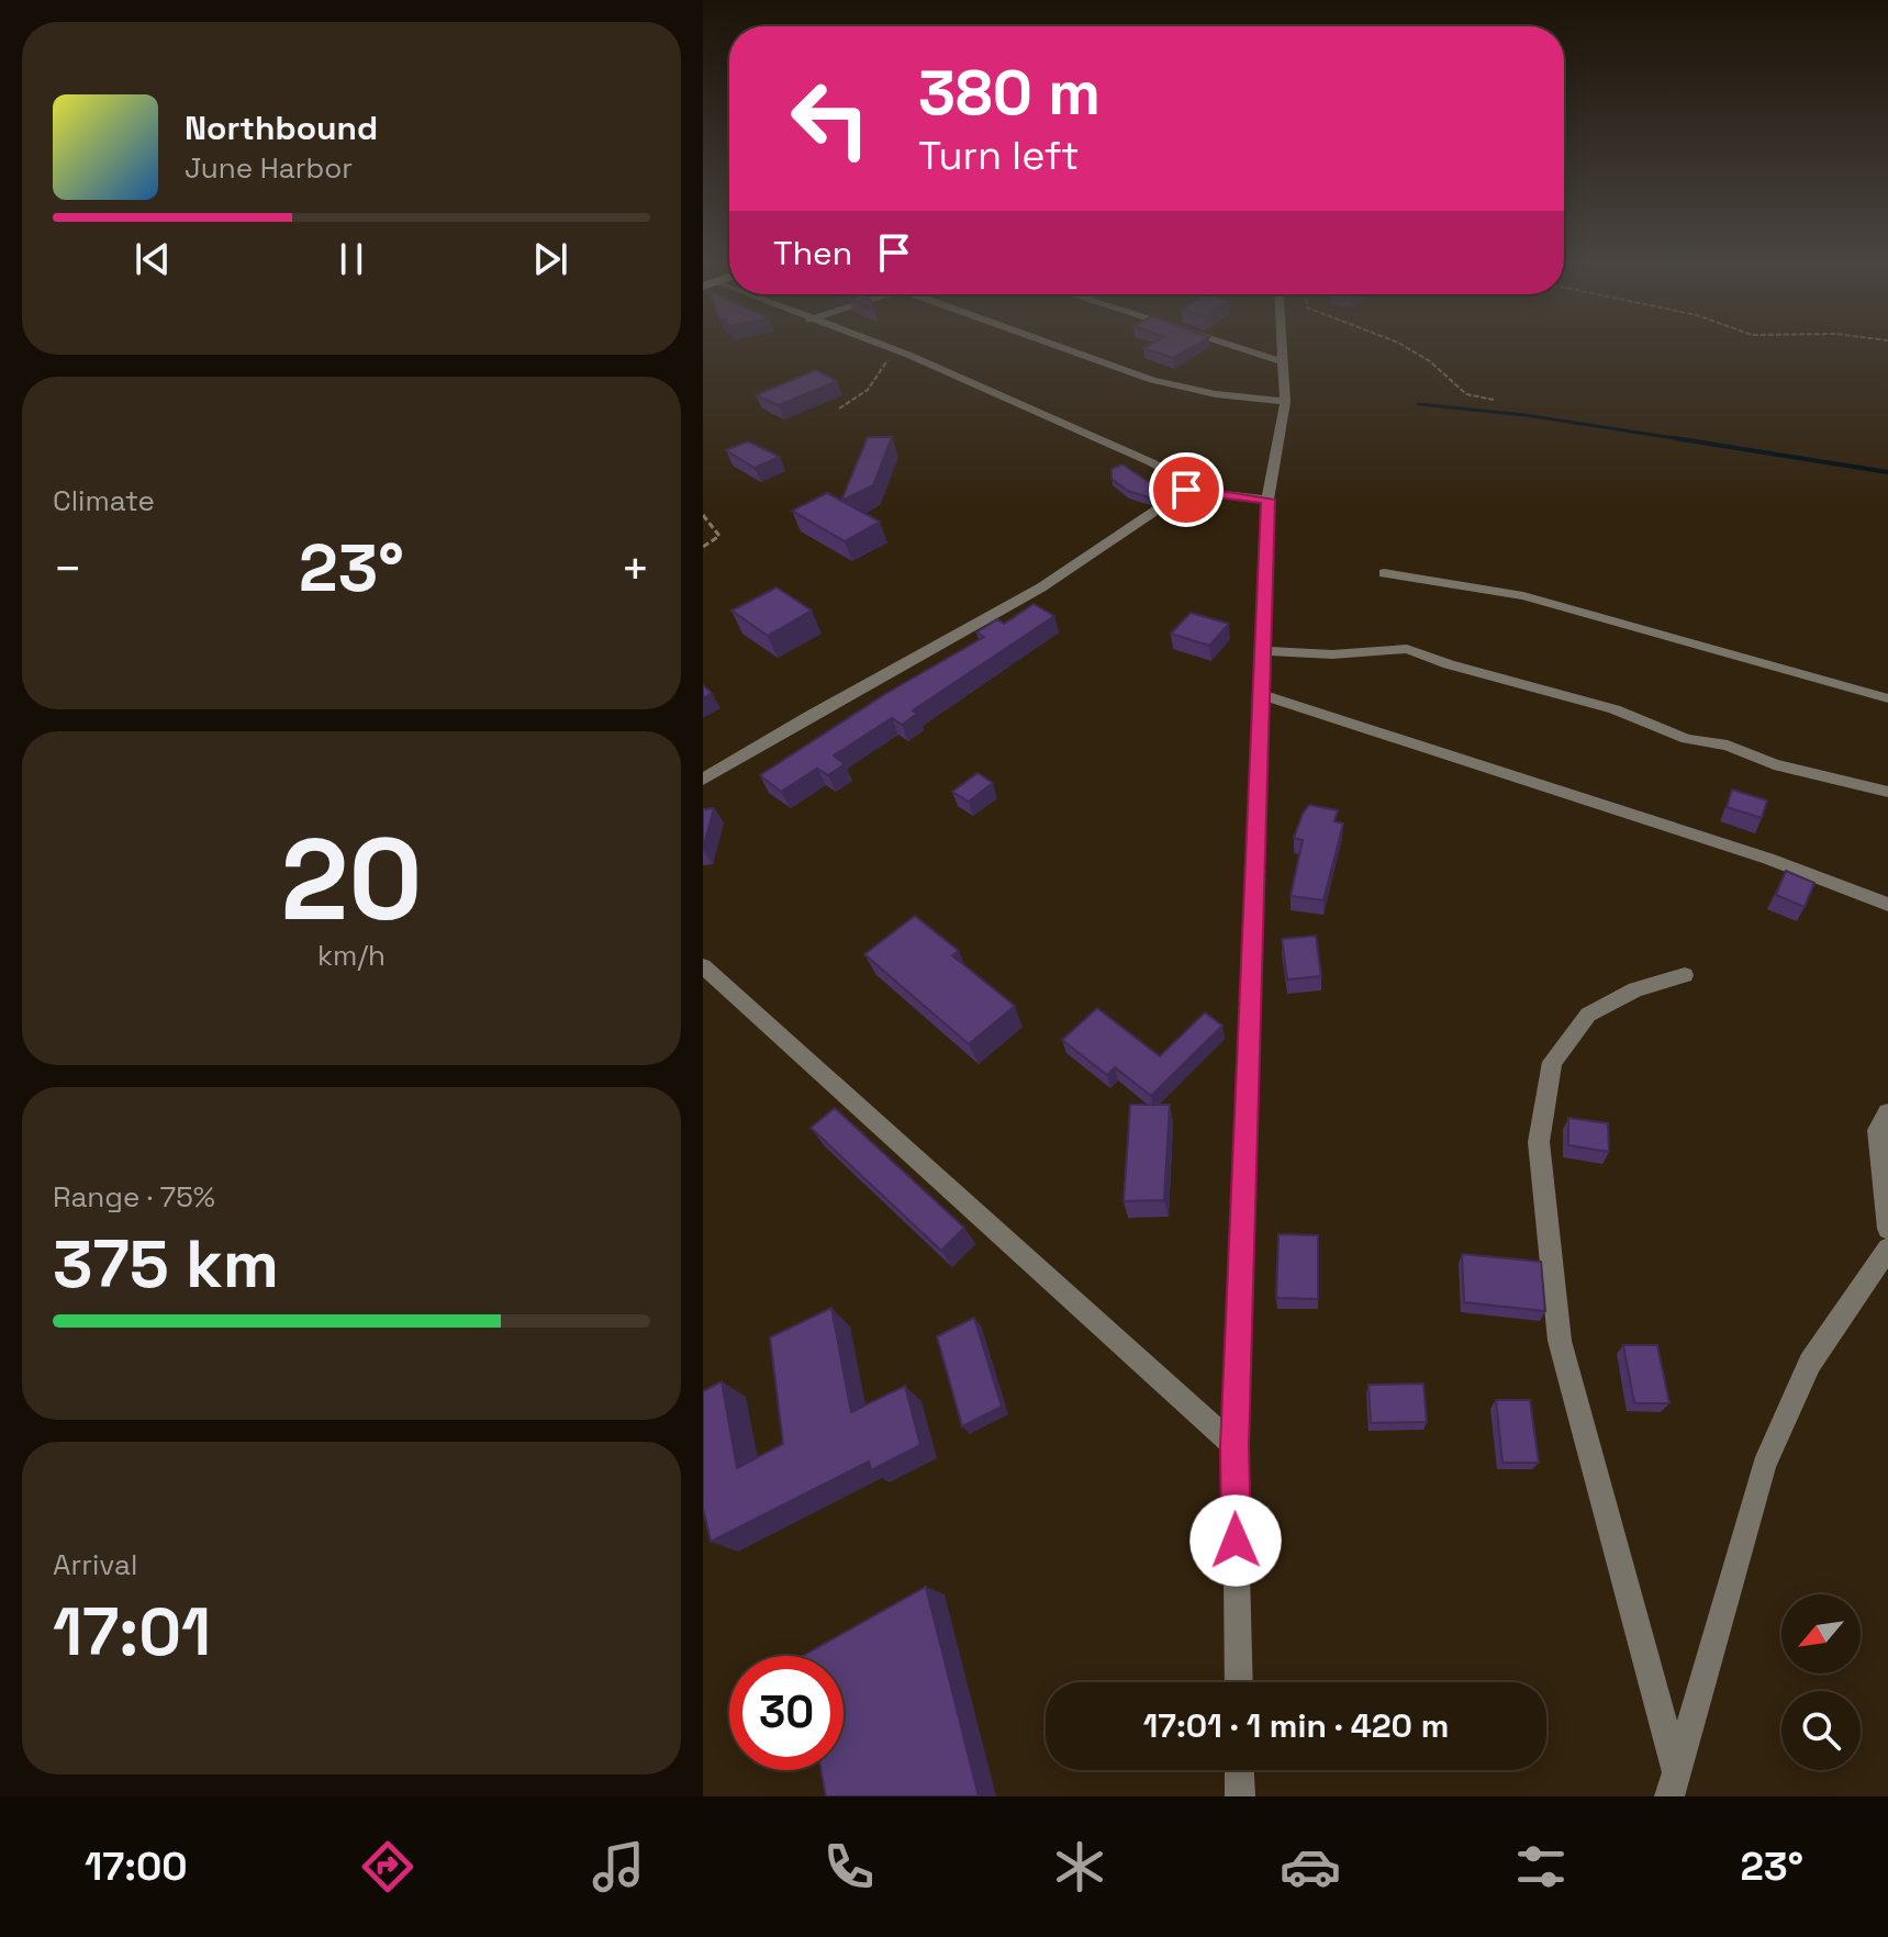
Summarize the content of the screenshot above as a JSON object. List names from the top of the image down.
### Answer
{
  "north": "bottom left",
  "page": {
    "turn": ["380 m", "Turn left"],
    "song": ["Northbound", "June Harbor"],
    "then": "Then",
    "tile": [
      "Climate",
      ["20", "km/h"],
      ["Range · 75%", "375 km"],
      ["Arrival", "17:01"]
    ],
    "heat": ["−", "23°", "+"],
    "limit": "30",
    "trip": "17:01 · 1 min · 420 m",
    "tabs": ["17:00", "23°"]
  }
}
